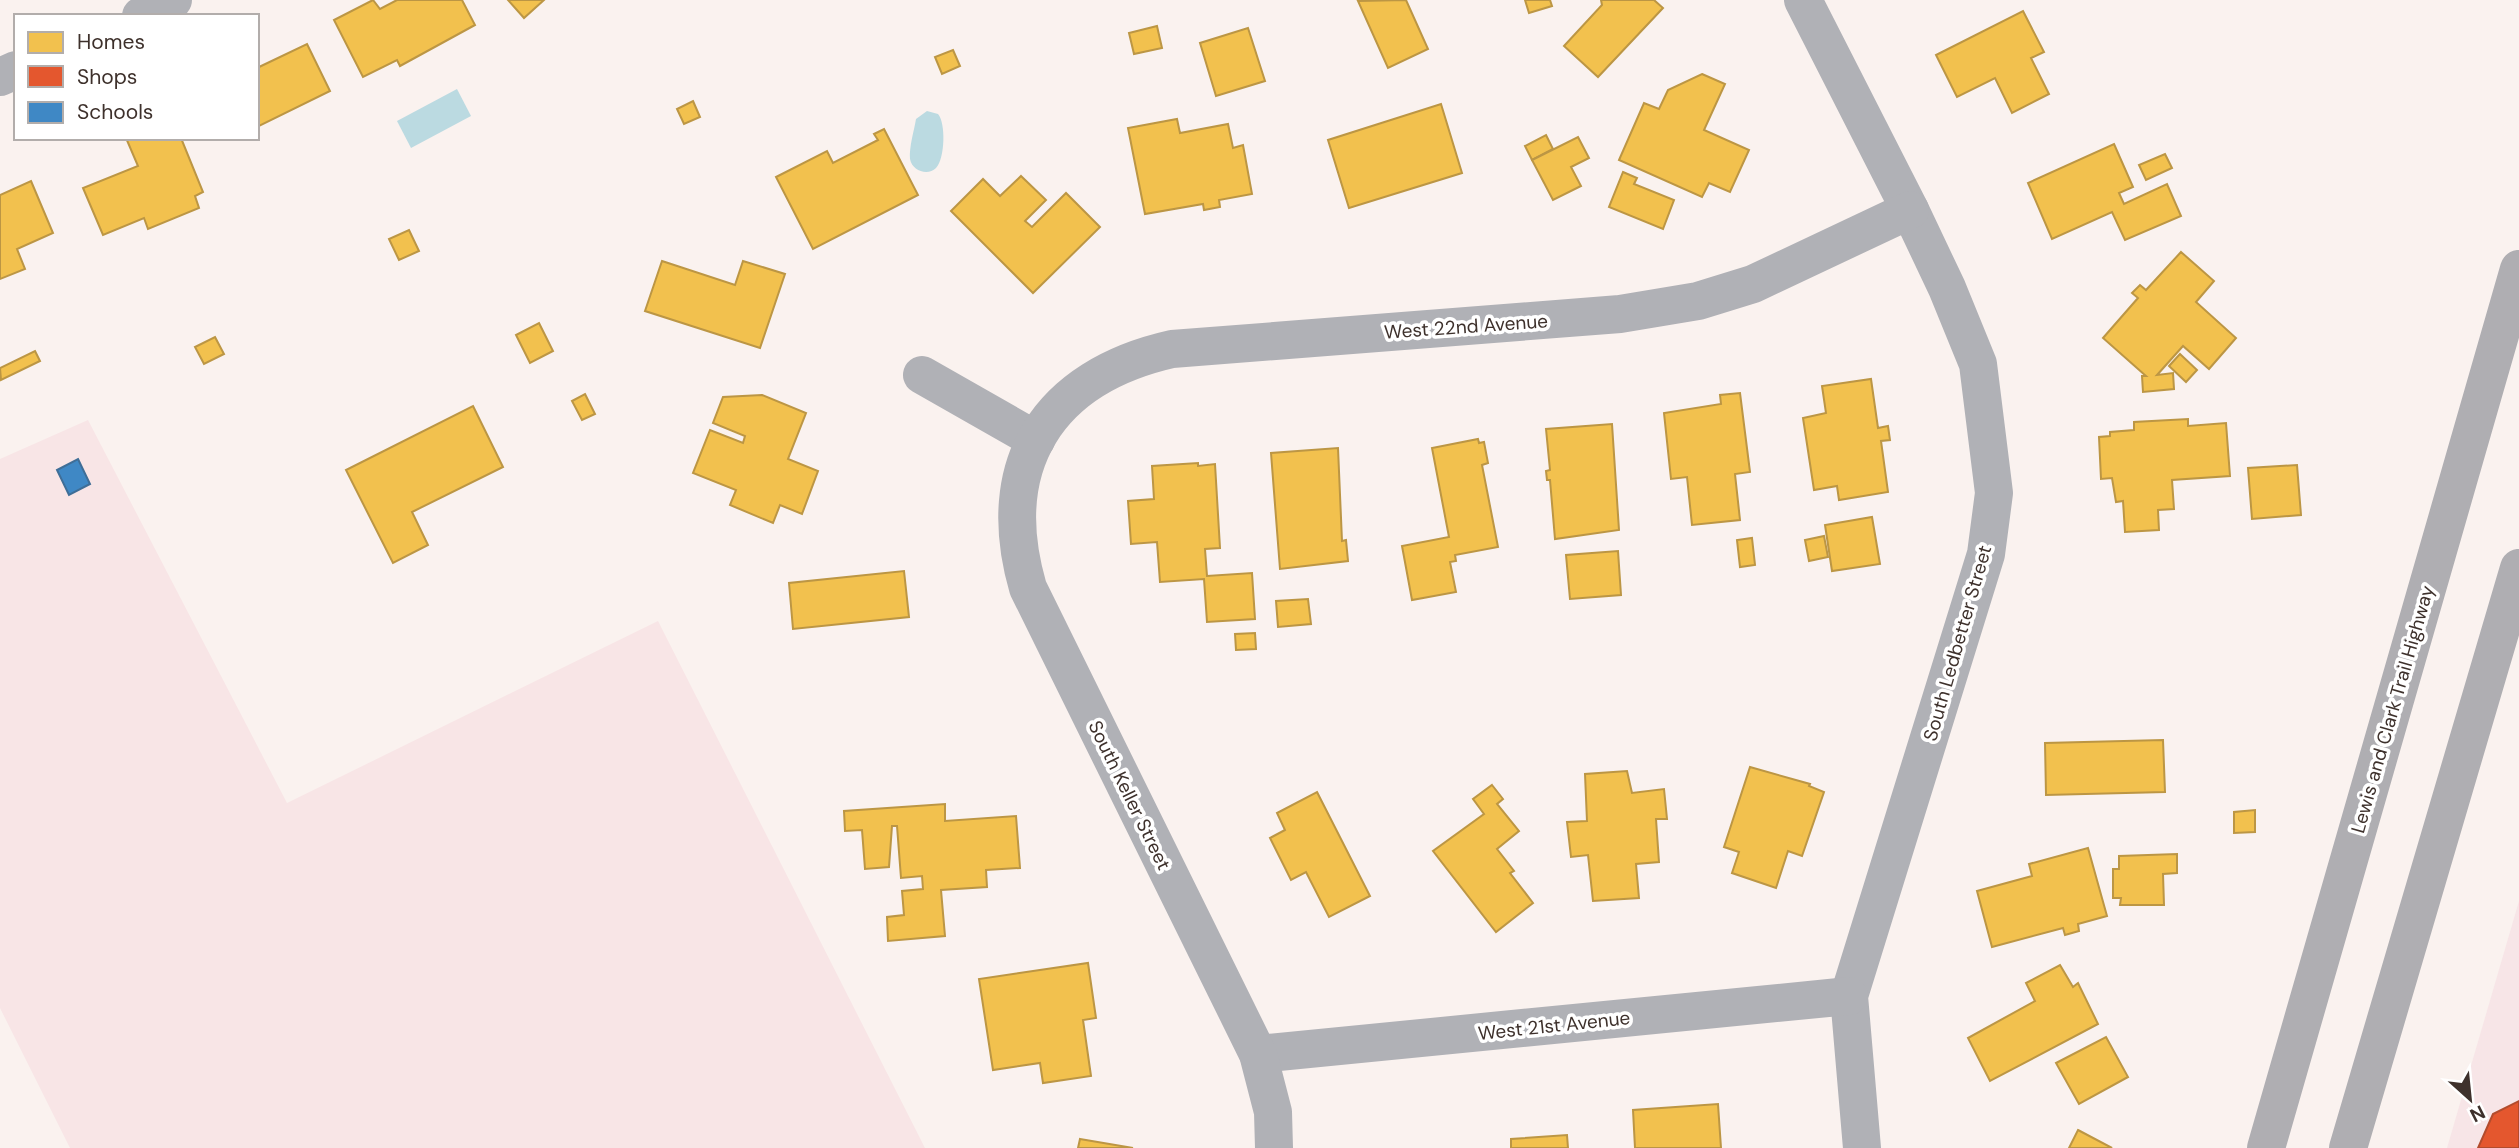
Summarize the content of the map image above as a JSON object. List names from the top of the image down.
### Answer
{
  "streets": {
    "highway": ["Lewis and Clark Trail Highway"],
    "street": [
      "West 22nd Avenue",
      "South Ledbetter Street",
      "South Keller Street",
      "West 21st Avenue"
    ]
  },
  "crossings": [
    ["West 22nd Avenue", "South Ledbetter Street"],
    ["West 22nd Avenue", "South Keller Street"],
    ["South Ledbetter Street", "West 21st Avenue"],
    ["South Keller Street", "West 21st Avenue"]
  ],
  "legend": ["Homes", "Shops", "Schools"],
  "north": "bottom right"
}
